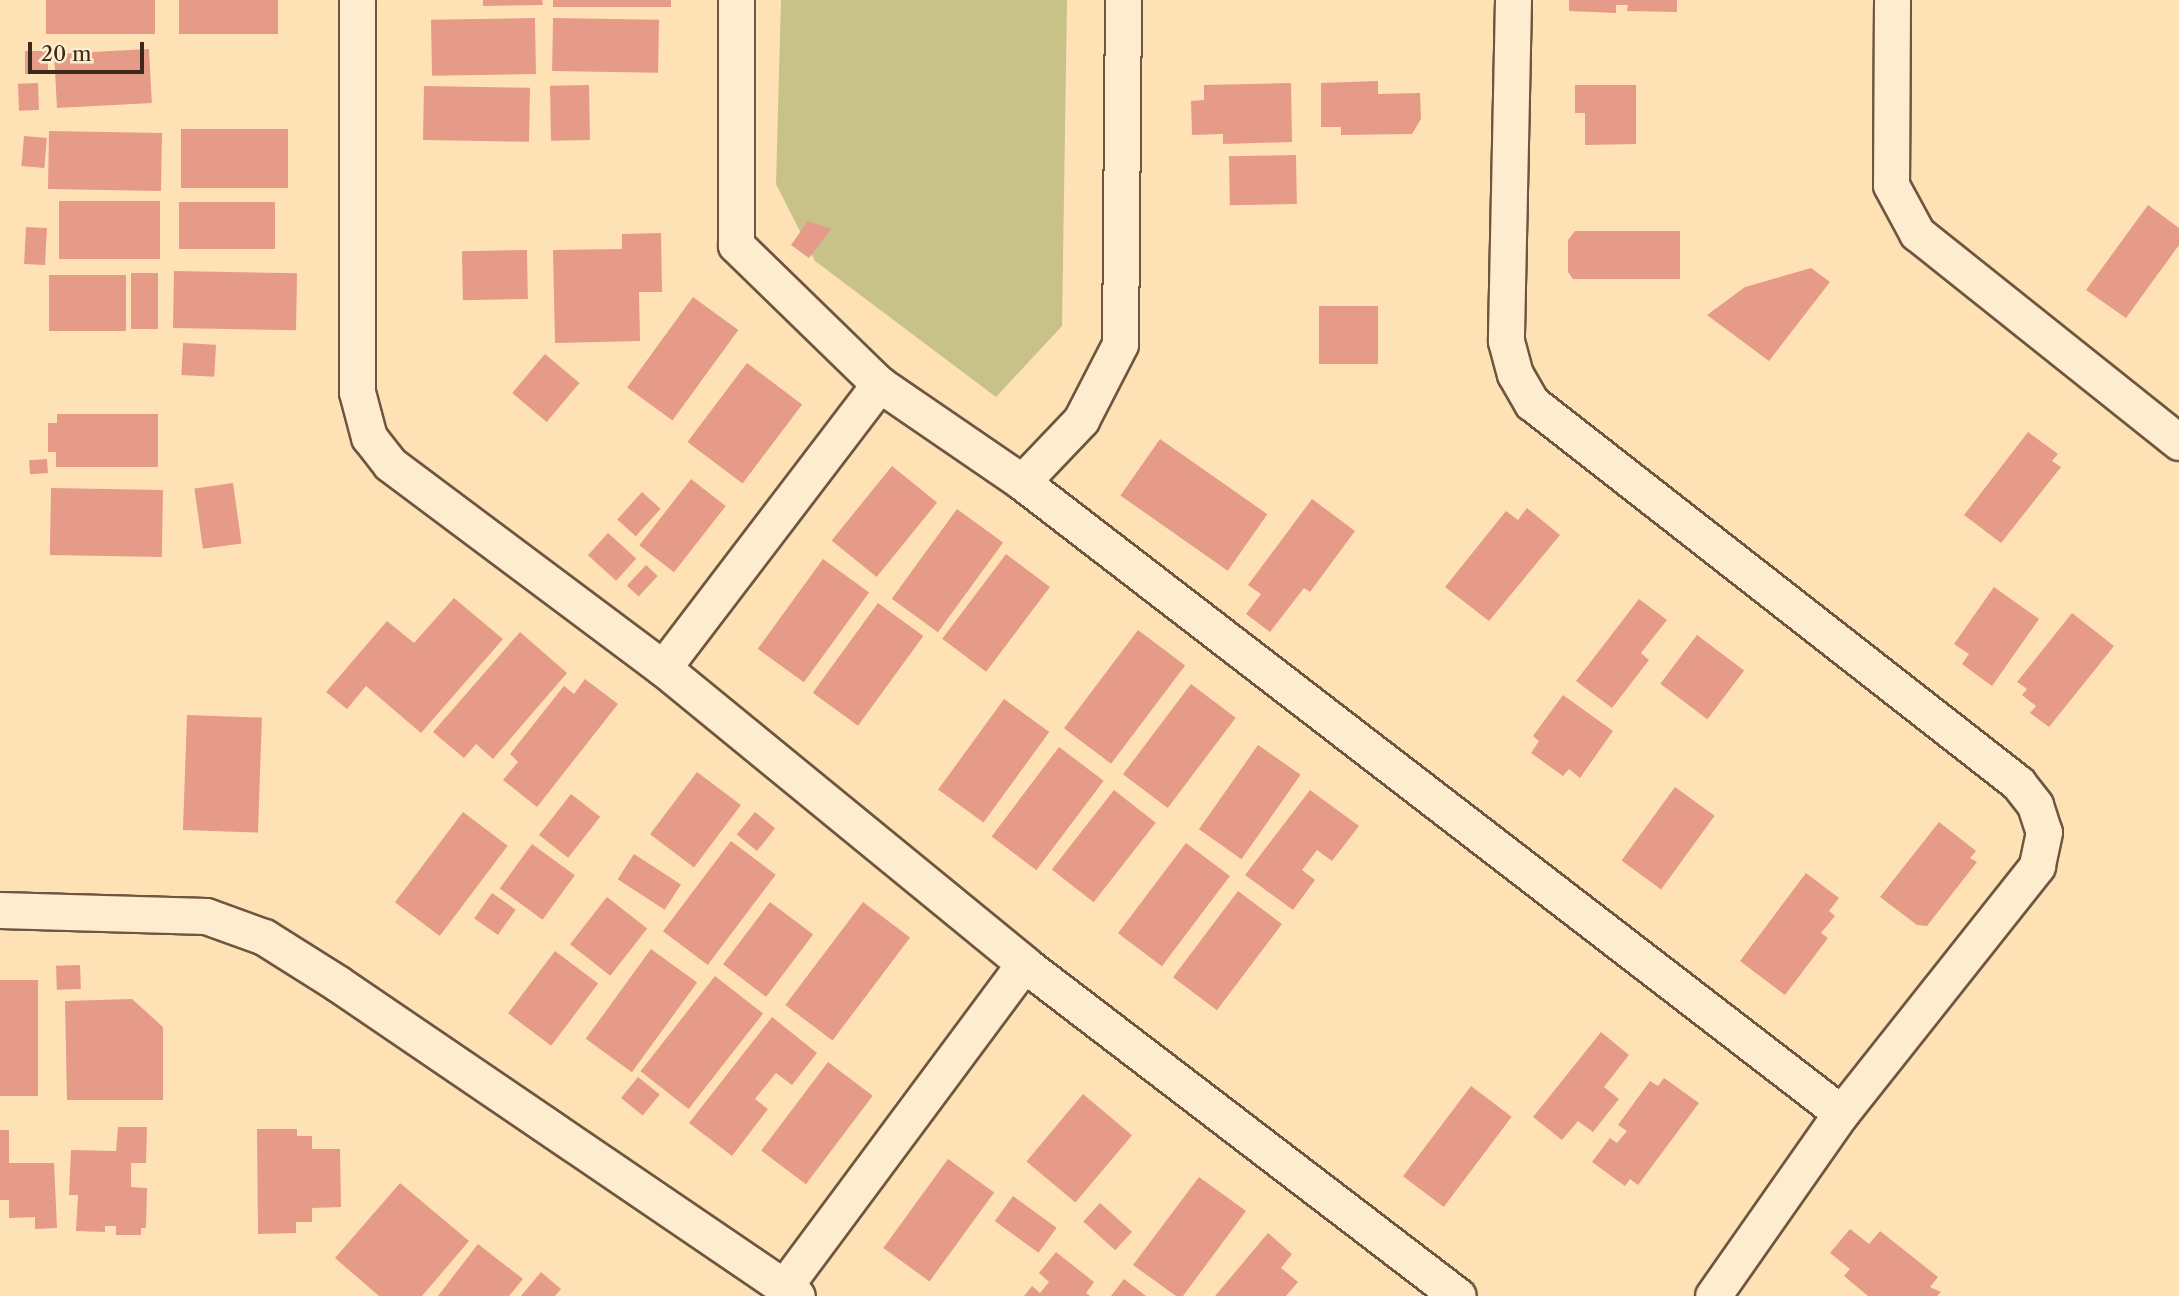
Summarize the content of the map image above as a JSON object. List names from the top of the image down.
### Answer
{
  "scale_bar": "20 m"
}
